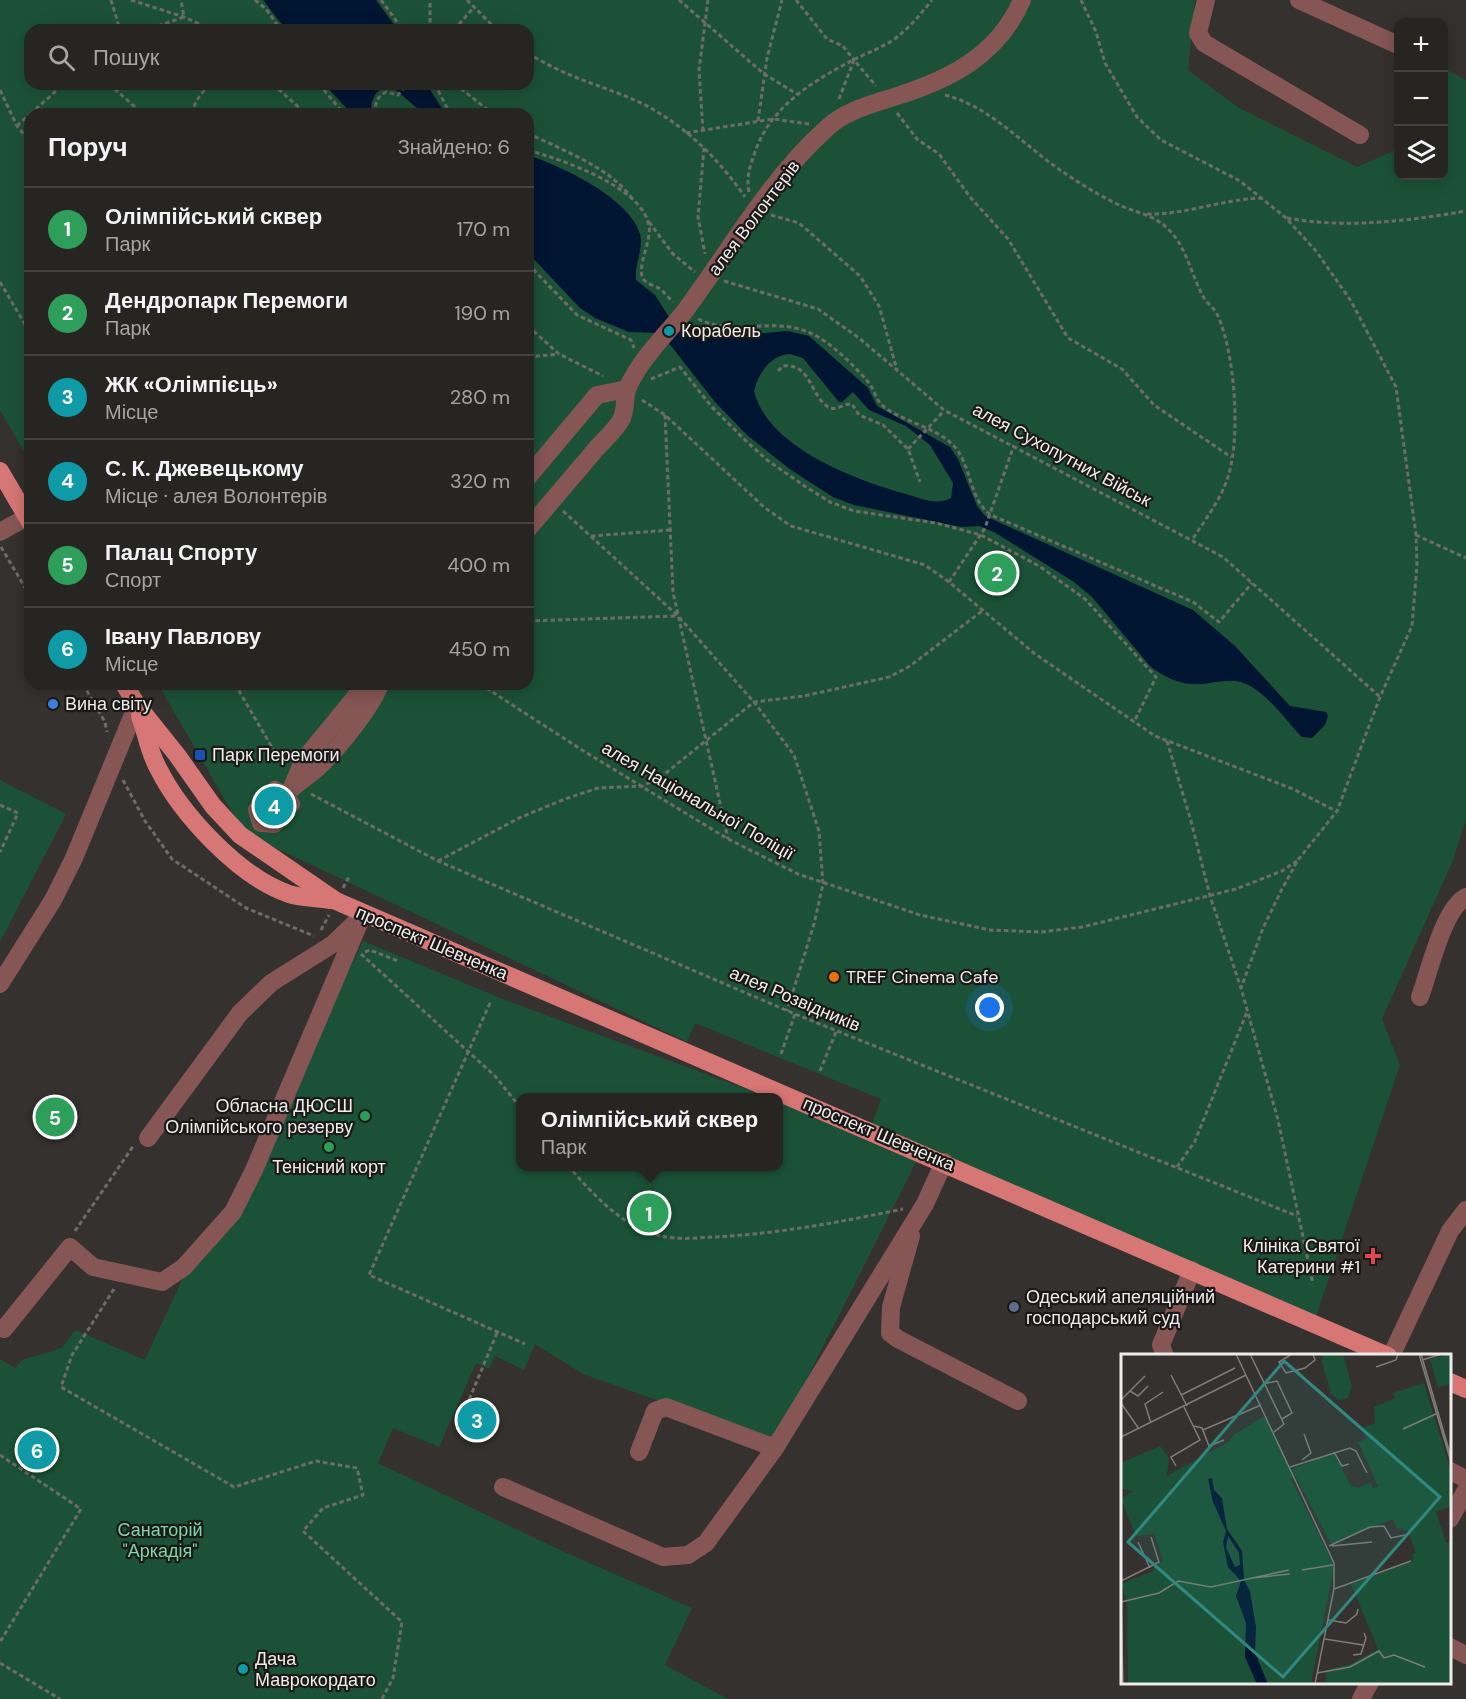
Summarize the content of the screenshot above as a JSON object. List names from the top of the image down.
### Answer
{
  "streets": {
    "main road": ["проспект Шевченка"],
    "street": ["алея Волонтерів"],
    "path": ["алея Сухопутних Військ", "алея Національної Поліції", "алея Розвідників"]
  },
  "crossings": [
    ["алея Волонтерів", "алея Сухопутних Військ"]
  ],
  "parks": ["Санаторій \"Аркадія\""],
  "places": {
    "other": [
      "Корабель",
      "Вина світу",
      "TREF Cinema Cafe",
      "Обласна ДЮСШ Олімпійського резерву",
      "Тенісний корт",
      "Одеський апеляційний господарський суд",
      "Дача Маврокордато"
    ],
    "transit": ["Парк Перемоги"],
    "health": ["Клініка Святої Катерини #1"]
  },
  "page": {
    "map_buttons": ["+", "−"],
    "search": "Пошук",
    "heading": ["Поруч", "Знайдено: 6"],
    "list": [
      {
        "mark": "1",
        "name": "Олімпійський сквер",
        "note": "Парк",
        "value": "170 m"
      },
      {
        "mark": "2",
        "name": "Дендропарк Перемоги",
        "note": "Парк",
        "value": "190 m"
      },
      {
        "mark": "3",
        "name": "ЖК «Олімпієць»",
        "note": "Місце",
        "value": "280 m"
      },
      {
        "mark": "4",
        "name": "С. К. Джевецькому",
        "note": "Місце · алея Волонтерів",
        "value": "320 m"
      },
      {
        "mark": "5",
        "name": "Палац Спорту",
        "note": "Спорт",
        "value": "400 m"
      },
      {
        "mark": "6",
        "name": "Івану Павлову",
        "note": "Місце",
        "value": "450 m"
      }
    ],
    "pins": [
      "2",
      "4",
      "5",
      "1",
      "3",
      "6"
    ],
    "popup": ["Олімпійський сквер", "Парк"]
  }
}
